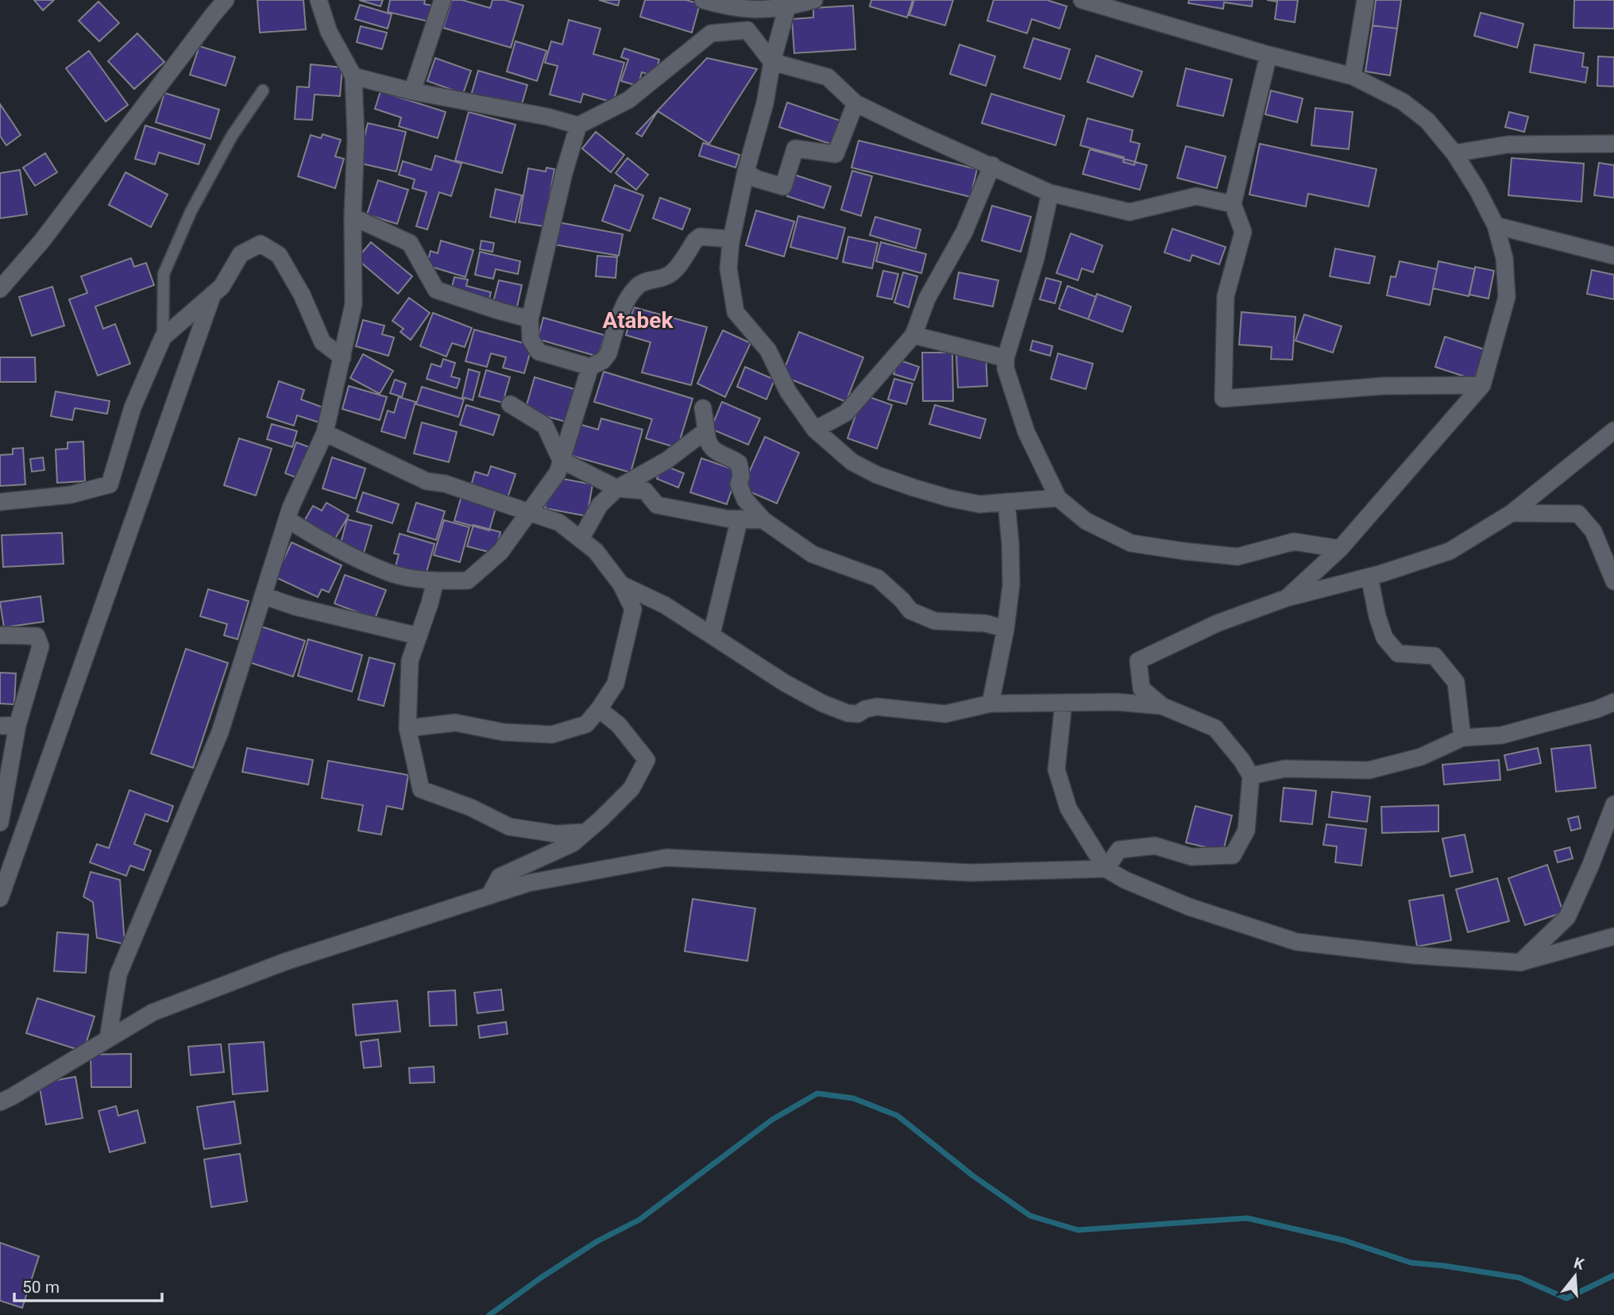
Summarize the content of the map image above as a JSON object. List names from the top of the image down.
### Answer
{
  "districts": ["Atabek"],
  "scale_bar": "50 m",
  "north": "top"
}
